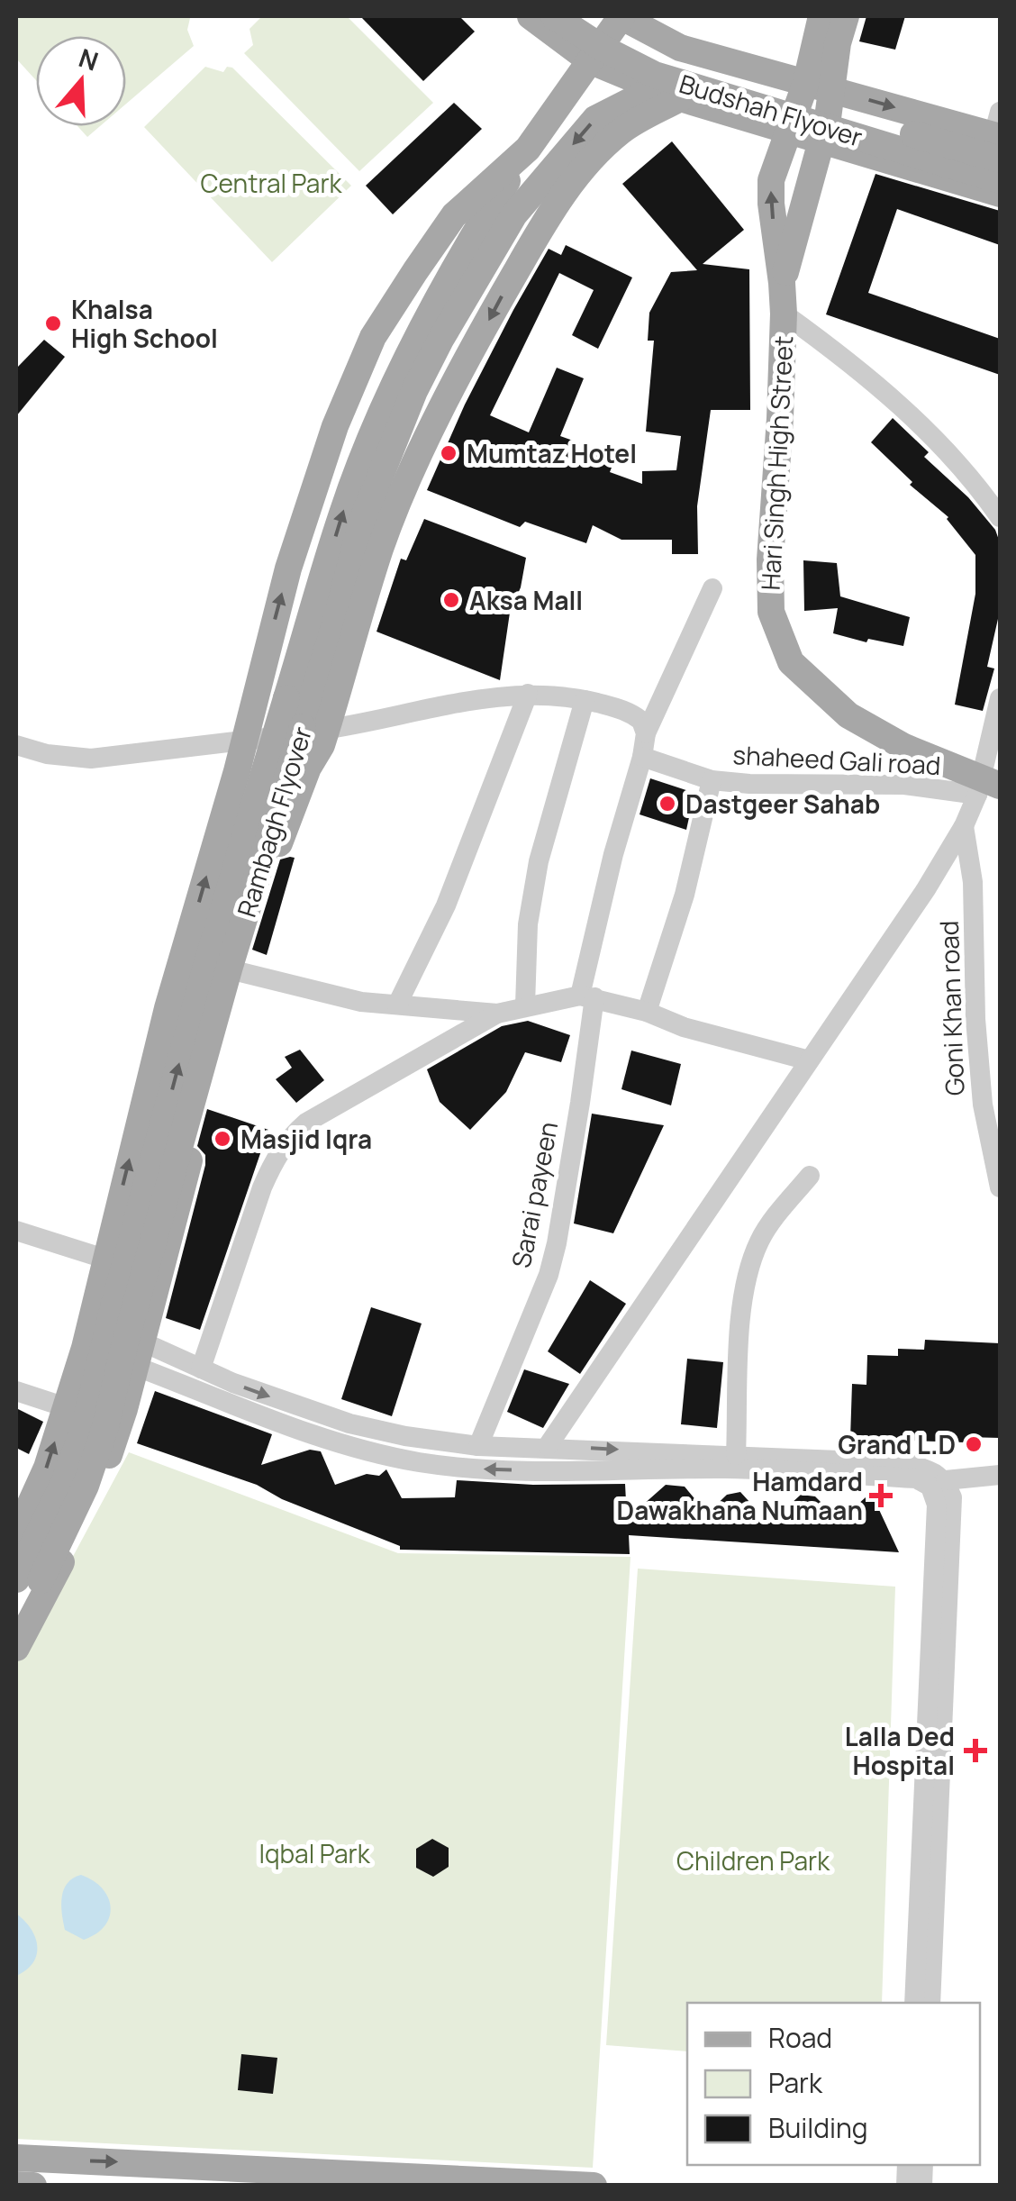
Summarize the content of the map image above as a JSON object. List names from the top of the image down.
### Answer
{
  "streets": {
    "main road": ["Budshah Flyover", "Hari Singh High Street", "Rambagh Flyover"],
    "street": ["shaheed Gali road", "Goni Khan road", "Sarai payeen"]
  },
  "crossings": [
    ["Hari Singh High Street", "shaheed Gali road"],
    ["shaheed Gali road", "Sarai payeen"]
  ],
  "parks": ["Central Park", "Iqbal Park", "Children Park"],
  "places": {
    "other": [
      "Khalsa High School",
      "Mumtaz Hotel",
      "Aksa Mall",
      "Dastgeer Sahab",
      "Masjid Iqra",
      "Grand L.D"
    ],
    "health": ["Hamdard Dawakhana Numaan", "Lalla Ded Hospital"]
  },
  "legend": ["Road", "Park", "Building"],
  "north": "top"
}
